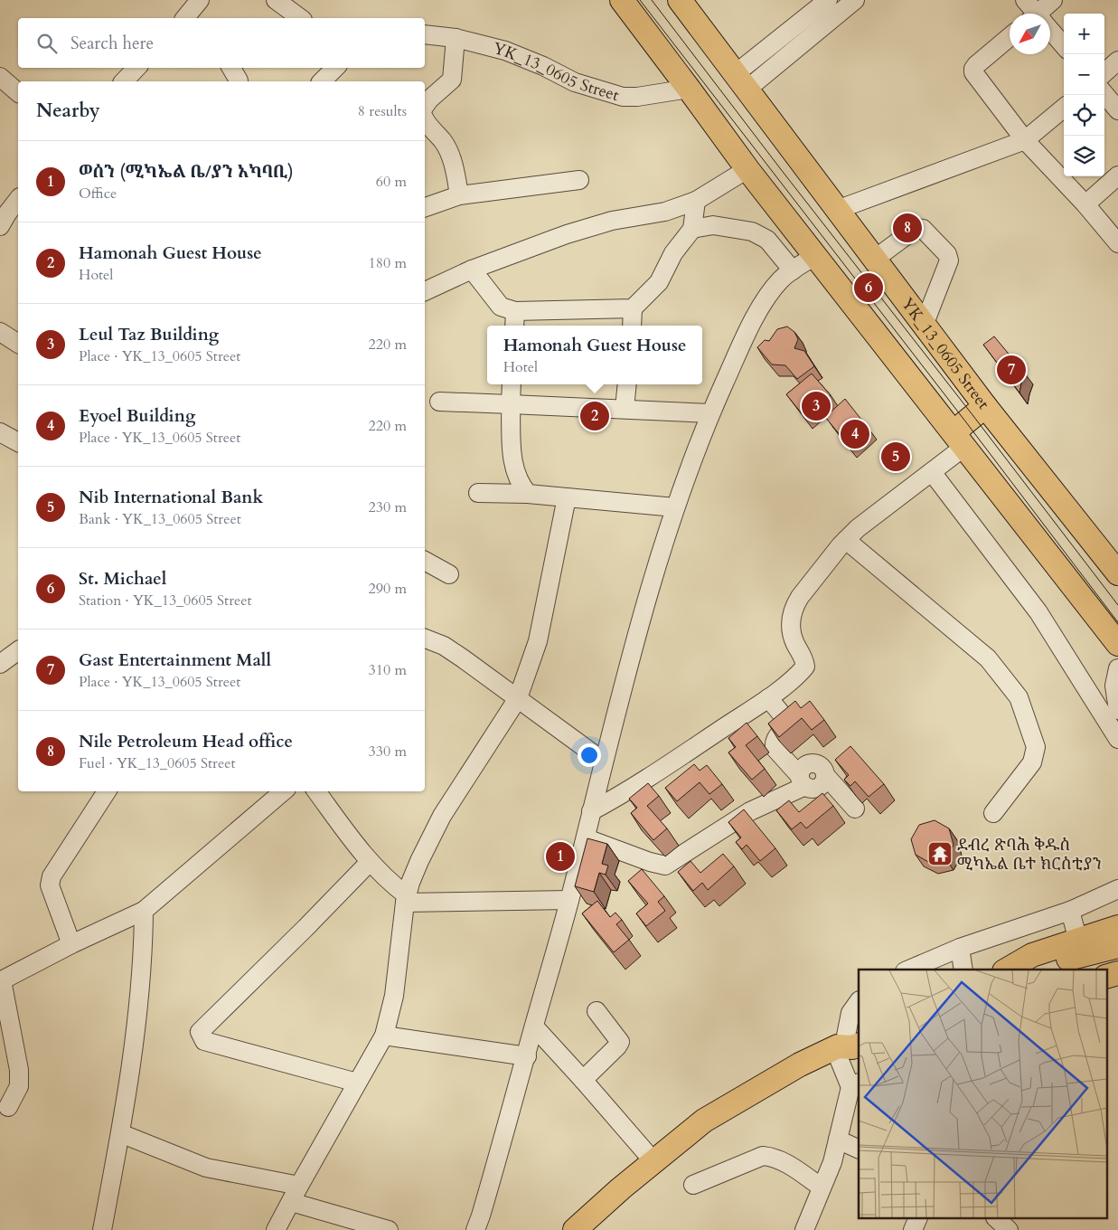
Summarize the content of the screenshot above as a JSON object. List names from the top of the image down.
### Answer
{
  "streets": {
    "main road": ["YK_13_0605 Street"]
  },
  "places": {
    "temple": ["ደብረ ጽባሕ ቅዱስ ሚካኤል ቤተ ክርስቲያን"]
  },
  "north": "bottom left",
  "page": {
    "map_buttons": ["+", "−"],
    "search": "Search here",
    "heading": ["Nearby", "8 results"],
    "list": [
      {
        "mark": "1",
        "name": "ወሰን (ሚካኤል ቤ/ያን አካባቢ)",
        "note": "Office",
        "value": "60 m"
      },
      {
        "mark": "2",
        "name": "Hamonah Guest House",
        "note": "Hotel",
        "value": "180 m"
      },
      {
        "mark": "3",
        "name": "Leul Taz Building",
        "note": "Place · YK_13_0605 Street",
        "value": "220 m"
      },
      {
        "mark": "4",
        "name": "Eyoel Building",
        "note": "Place · YK_13_0605 Street",
        "value": "220 m"
      },
      {
        "mark": "5",
        "name": "Nib International Bank",
        "note": "Bank · YK_13_0605 Street",
        "value": "230 m"
      },
      {
        "mark": "6",
        "name": "St. Michael",
        "note": "Station · YK_13_0605 Street",
        "value": "290 m"
      },
      {
        "mark": "7",
        "name": "Gast Entertainment Mall",
        "note": "Place · YK_13_0605 Street",
        "value": "310 m"
      },
      {
        "mark": "8",
        "name": "Nile Petroleum Head office",
        "note": "Fuel · YK_13_0605 Street",
        "value": "330 m"
      }
    ],
    "pins": [
      "8",
      "6",
      "7",
      "3",
      "2",
      "4",
      "5",
      "1"
    ],
    "popup": ["Hamonah Guest House", "Hotel"]
  }
}
